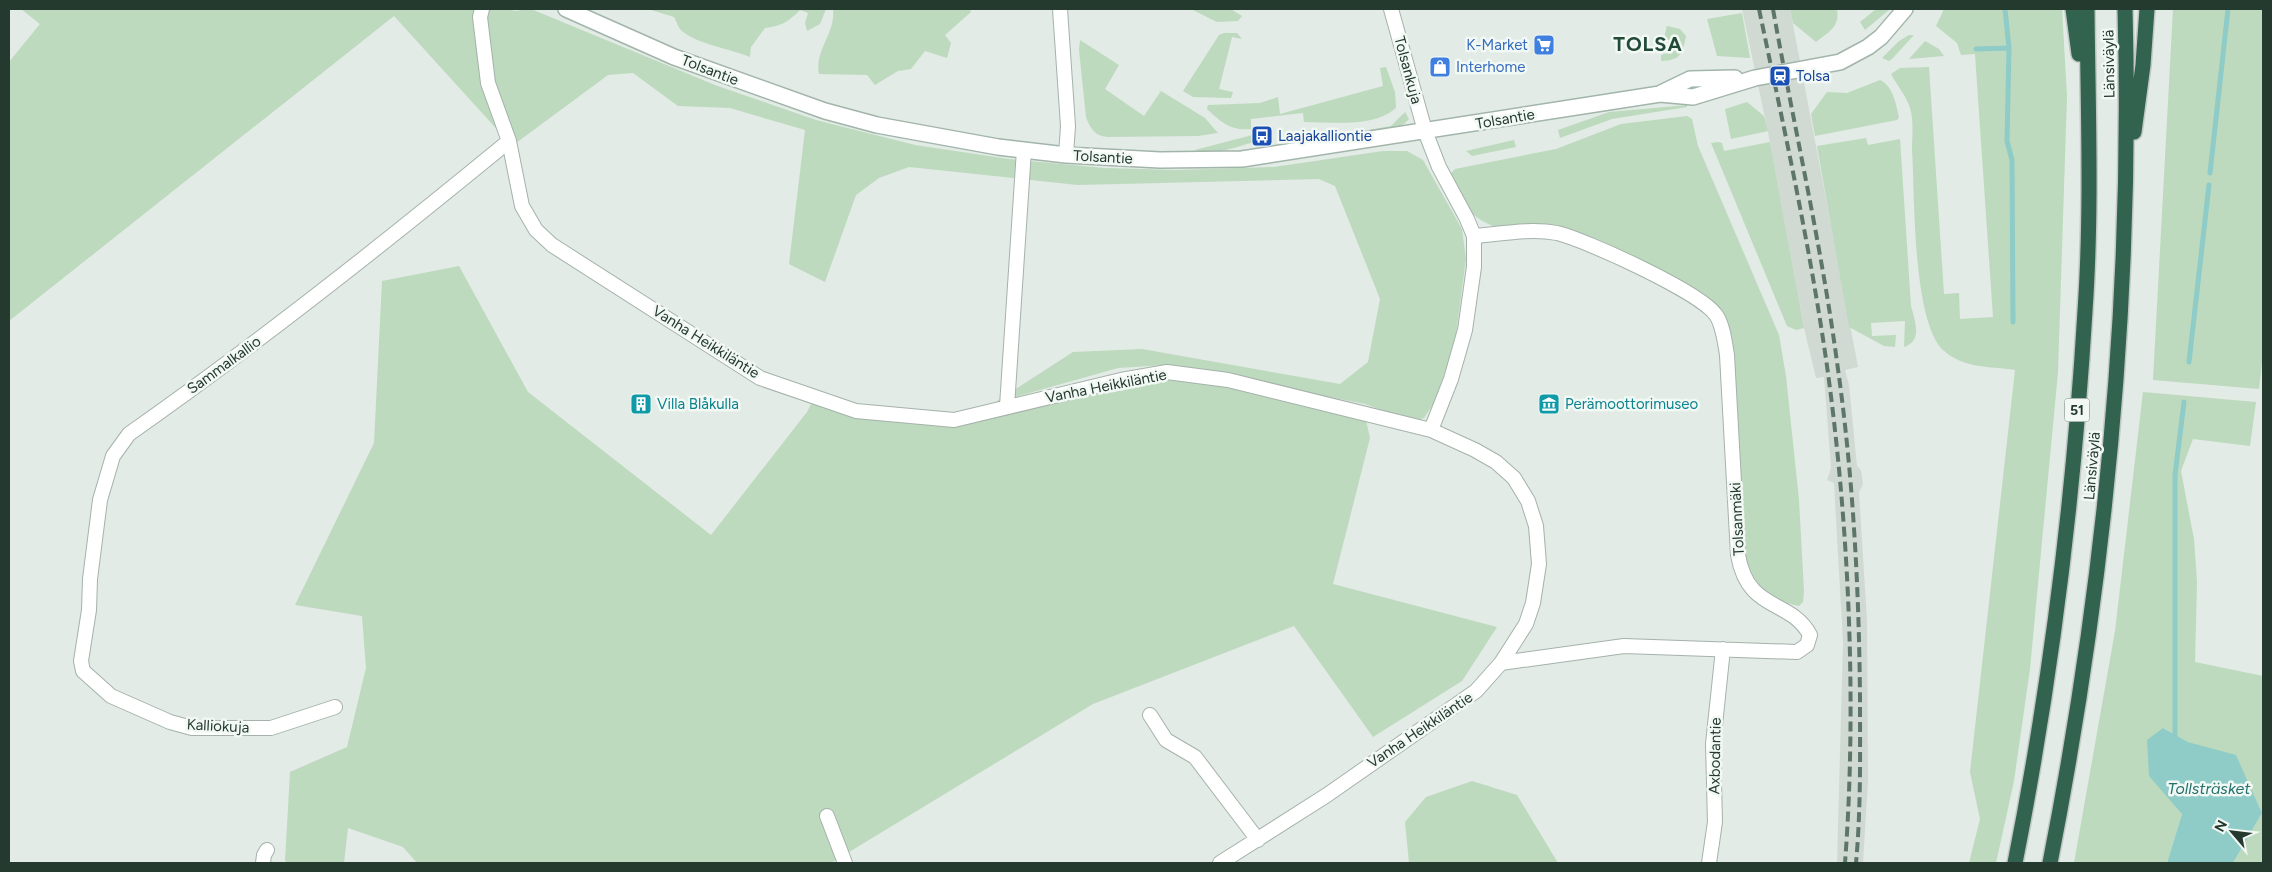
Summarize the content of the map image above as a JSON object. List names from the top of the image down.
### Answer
{
  "streets": {
    "highway": ["Länsiväylä", "51"],
    "street": [
      "Tolsantie",
      "Tolsankuja",
      "Vanha Heikkiläntie",
      "Sammalkallio",
      "Tolsanmäki",
      "Kalliokuja",
      "Axbodantie"
    ]
  },
  "crossings": [
    ["Tolsantie", "Tolsankuja"],
    ["Tolsankuja", "Tolsanmäki"],
    ["Vanha Heikkiläntie", "Sammalkallio"],
    ["Vanha Heikkiläntie", "Tolsanmäki"],
    ["Sammalkallio", "Kalliokuja"],
    ["Tolsanmäki", "Axbodantie"]
  ],
  "districts": ["TOLSA"],
  "water": ["Tollsträsket"],
  "places": {
    "supermarket": ["K-Market"],
    "shop": ["Interhome"],
    "station": ["Tolsa"],
    "bus stop": ["Laajakalliontie"],
    "building": ["Villa Blåkulla"],
    "museum": ["Perämoottorimuseo"]
  },
  "north": "top left"
}
